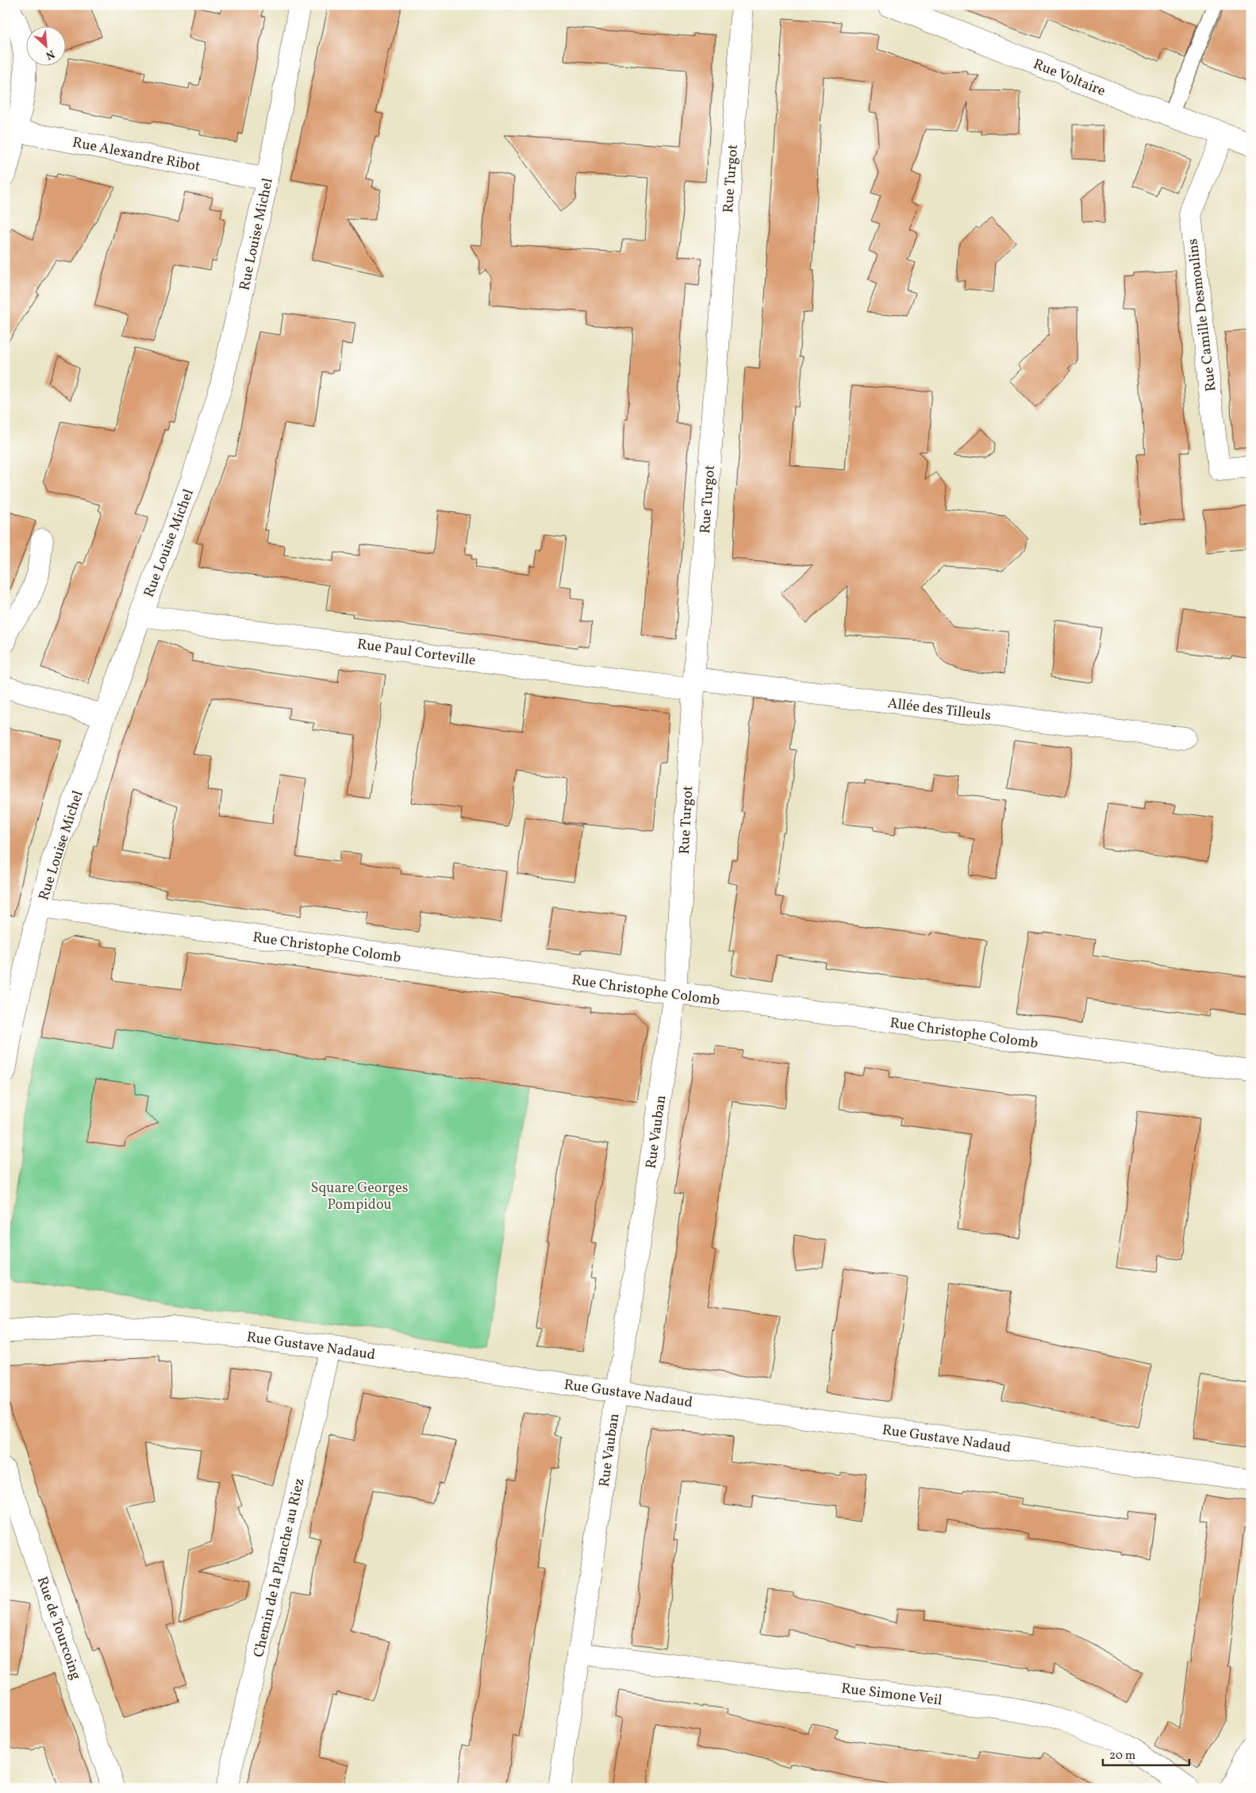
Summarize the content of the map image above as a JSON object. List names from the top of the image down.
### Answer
{
  "streets": {
    "street": [
      "Rue Voltaire",
      "Rue Alexandre Ribot",
      "Rue Turgot",
      "Rue Louise Michel",
      "Rue Camille Desmoulins",
      "Rue Paul Corteville",
      "Allée des Tilleuls",
      "Rue Christophe Colomb",
      "Rue Vauban",
      "Rue Gustave Nadaud",
      "Chemin de la Planche au Riez",
      "Rue de Tourcoing",
      "Rue Simone Veil"
    ]
  },
  "crossings": [
    ["Rue Voltaire", "Rue Camille Desmoulins"],
    ["Rue Alexandre Ribot", "Rue Louise Michel"],
    ["Rue Turgot", "Rue Paul Corteville"],
    ["Rue Turgot", "Allée des Tilleuls"],
    ["Rue Turgot", "Rue Christophe Colomb"],
    ["Rue Turgot", "Rue Vauban"],
    ["Rue Louise Michel", "Rue Paul Corteville"],
    ["Rue Louise Michel", "Rue Christophe Colomb"],
    ["Rue Paul Corteville", "Allée des Tilleuls"],
    ["Rue Christophe Colomb", "Rue Vauban"],
    ["Rue Vauban", "Rue Gustave Nadaud"],
    ["Rue Vauban", "Rue Simone Veil"],
    ["Rue Gustave Nadaud", "Chemin de la Planche au Riez"]
  ],
  "parks": ["Square Georges Pompidou"],
  "scale_bar": "20 m",
  "north": "bottom right"
}
